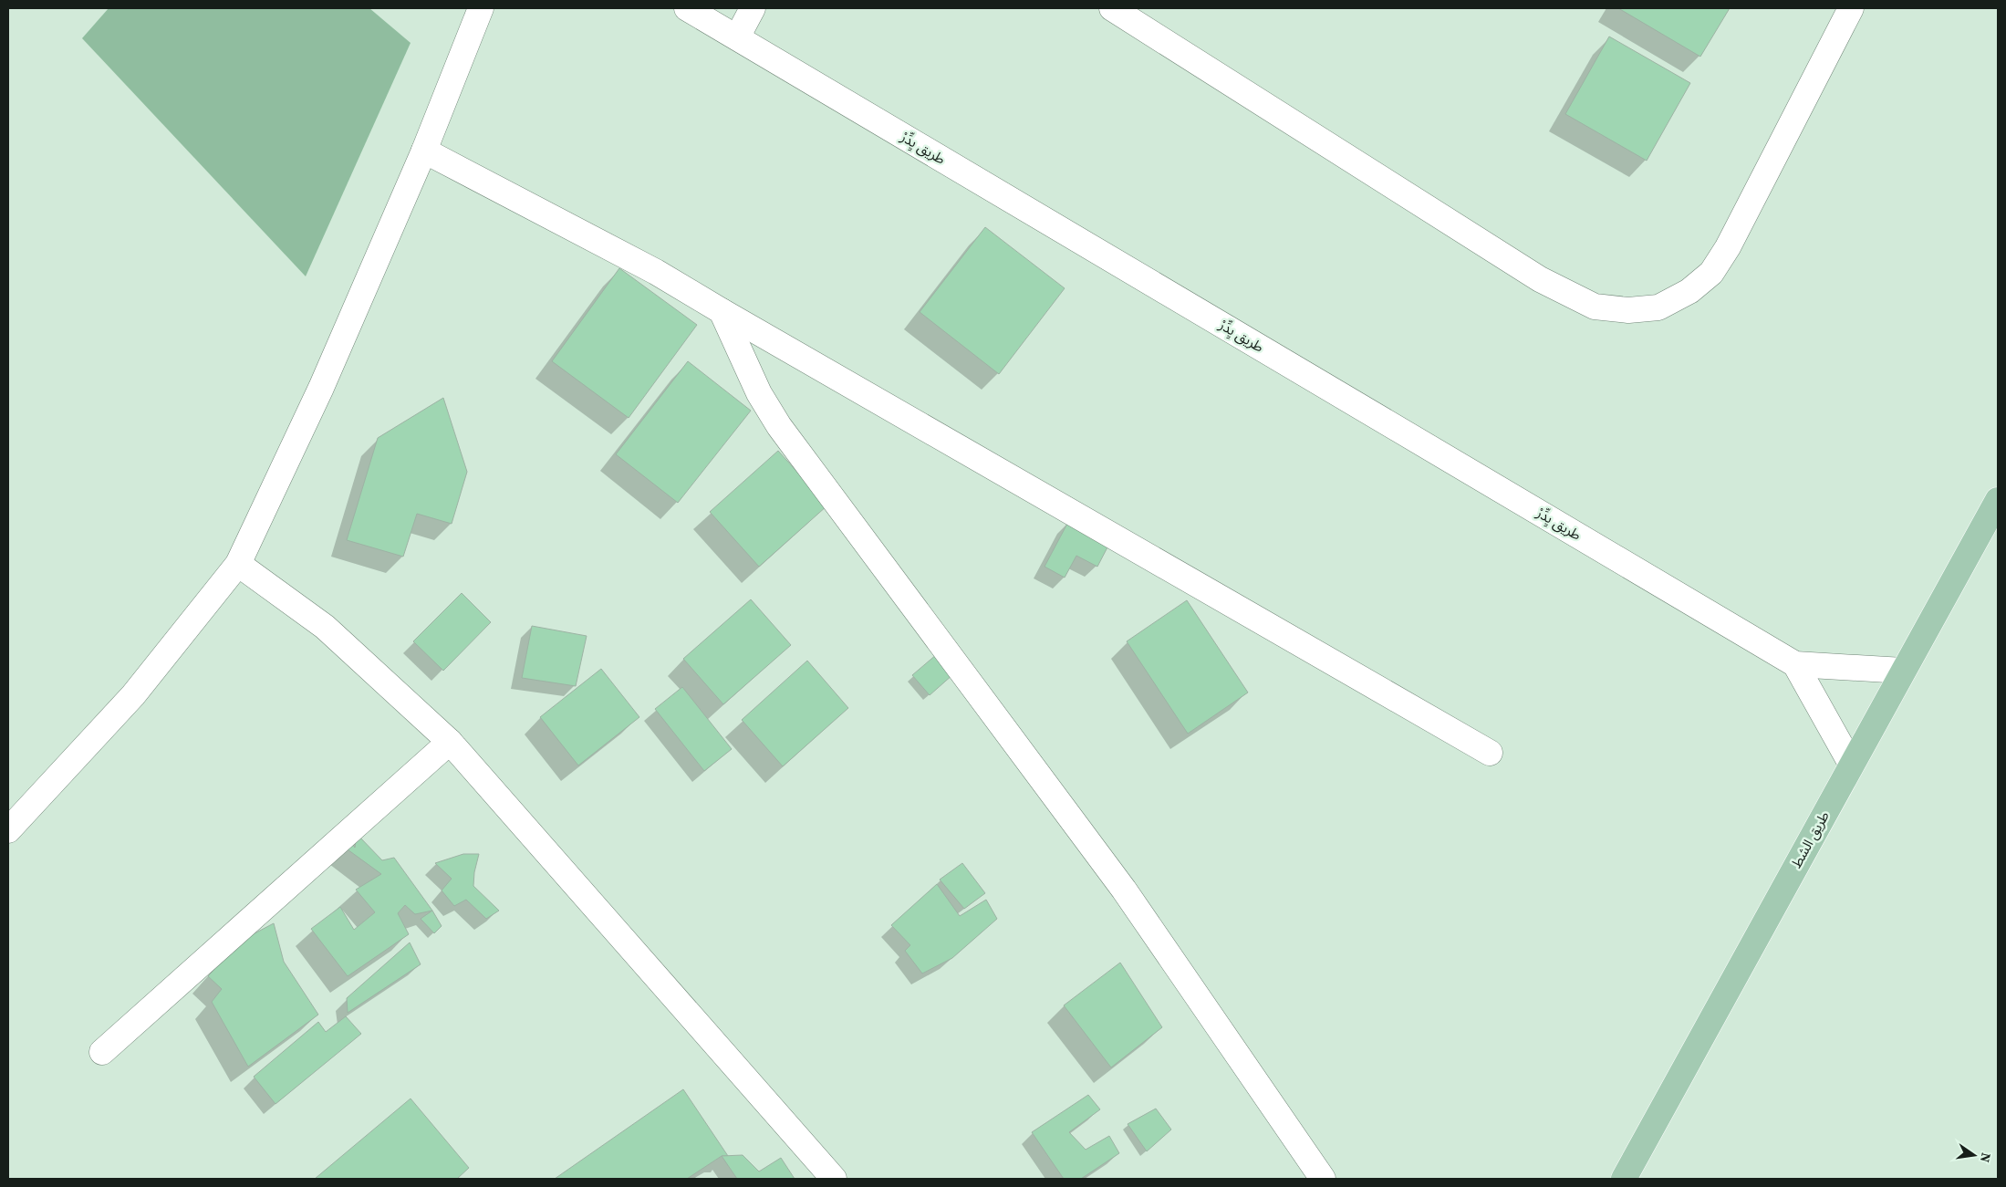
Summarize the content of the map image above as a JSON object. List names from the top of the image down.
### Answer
{
  "streets": {
    "main road": ["طريق الشط"],
    "street": ["طريق يِدِّرْ"]
  },
  "crossings": [
    ["طريق يِدِّرْ", "طريق الشط"]
  ],
  "north": "right"
}
